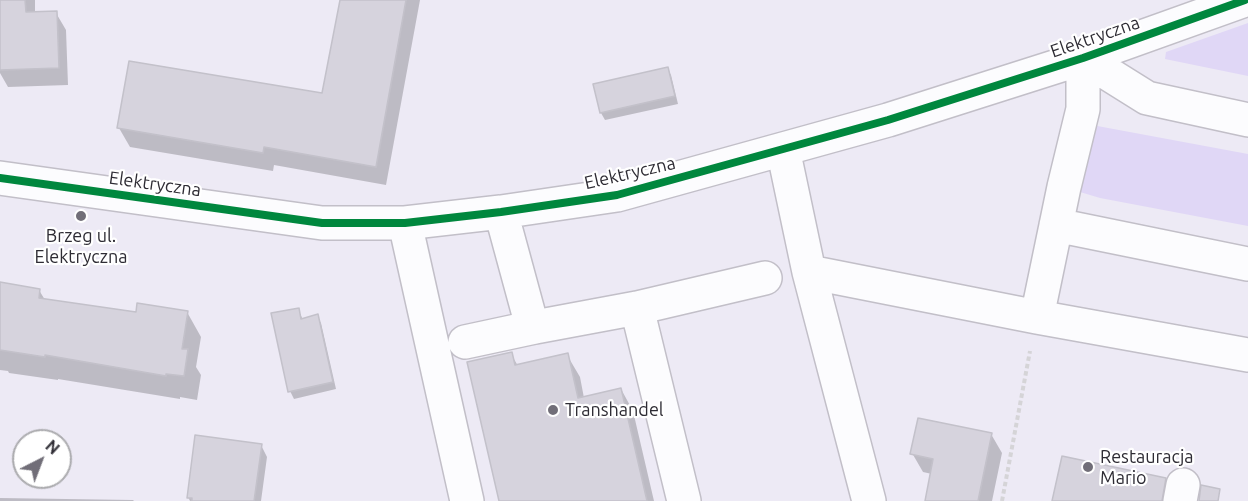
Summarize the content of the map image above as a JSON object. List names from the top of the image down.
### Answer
{
  "streets": {
    "street": ["Elektryczna"]
  },
  "places": ["Brzeg ul. Elektryczna", "Transhandel", "Restauracja Mario"],
  "north": "top right"
}
